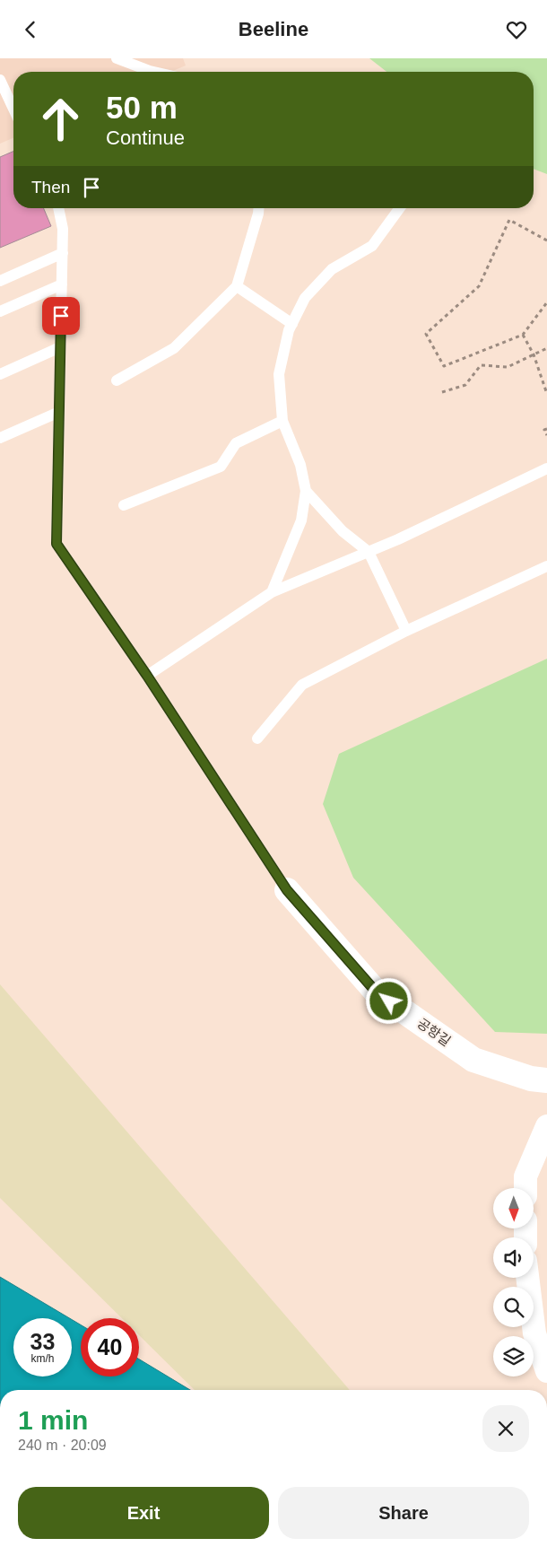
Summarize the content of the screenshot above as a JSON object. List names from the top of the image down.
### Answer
{
  "streets": {
    "street": ["공항길"]
  },
  "north": "bottom",
  "page": {
    "header": "Beeline",
    "turn": ["50 m", "Continue"],
    "then": "Then",
    "speed": "33 km/h",
    "limit": "40",
    "heading": ["1 min", "240 m · 20:09"],
    "buttons": ["Exit", "Share"]
  }
}
